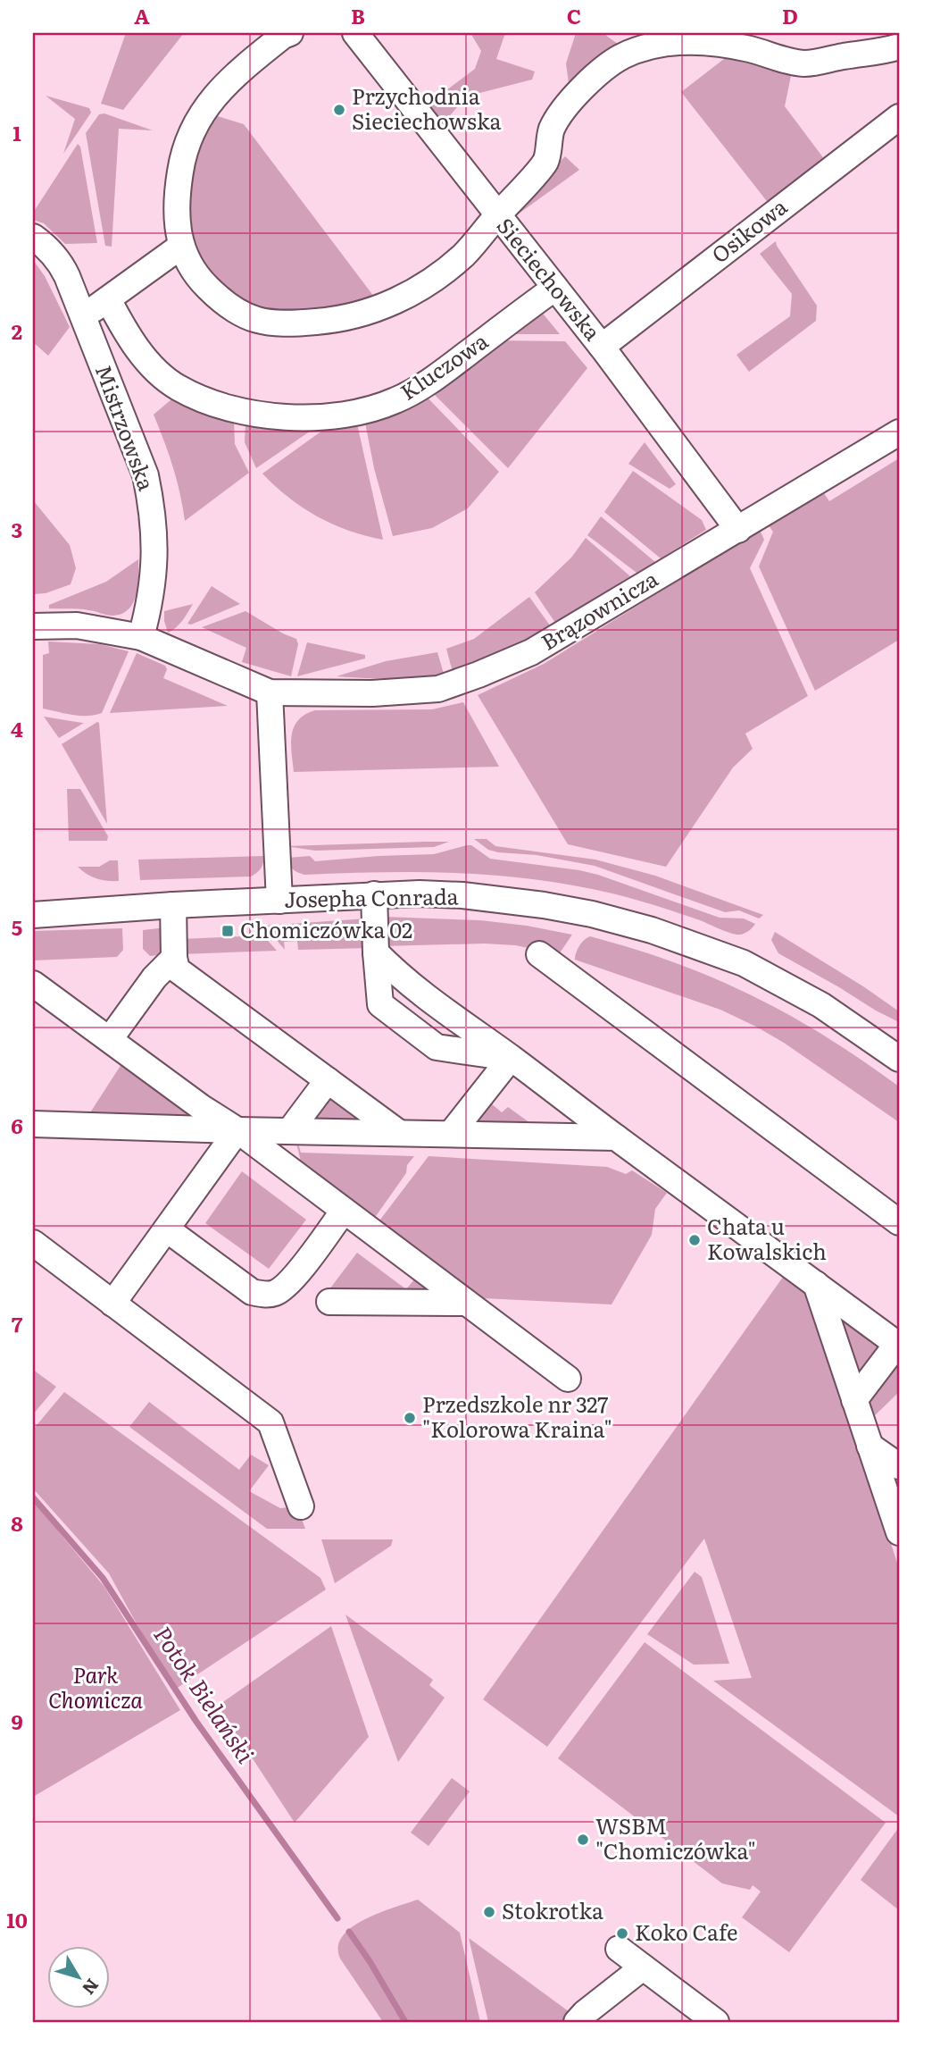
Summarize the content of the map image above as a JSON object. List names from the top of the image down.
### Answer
{
  "streets": {
    "street": [
      "Osikowa",
      "Sieciechowska",
      "Kluczowa",
      "Mistrzowska",
      "Brązownicza",
      "Josepha Conrada"
    ]
  },
  "crossings": [
    ["Osikowa", "Sieciechowska"],
    ["Sieciechowska", "Kluczowa"],
    ["Sieciechowska", "Brązownicza"],
    ["Mistrzowska", "Brązownicza"]
  ],
  "water": ["Potok Bielański"],
  "parks": ["Park Chomicza"],
  "places": {
    "other": [
      "Przychodnia Sieciechowska",
      "Chata u Kowalskich",
      "Przedszkole nr 327 \"Kolorowa Kraina\"",
      "WSBM \"Chomiczówka\"",
      "Stokrotka",
      "Koko Cafe"
    ],
    "transit": ["Chomiczówka 02"]
  },
  "north": "bottom right",
  "grid": {
    "columns": [
      "A",
      "B",
      "C",
      "D"
    ],
    "rows": [
      "1",
      "2",
      "3",
      "4",
      "5",
      "6",
      "7",
      "8",
      "9",
      "10"
    ]
  }
}
